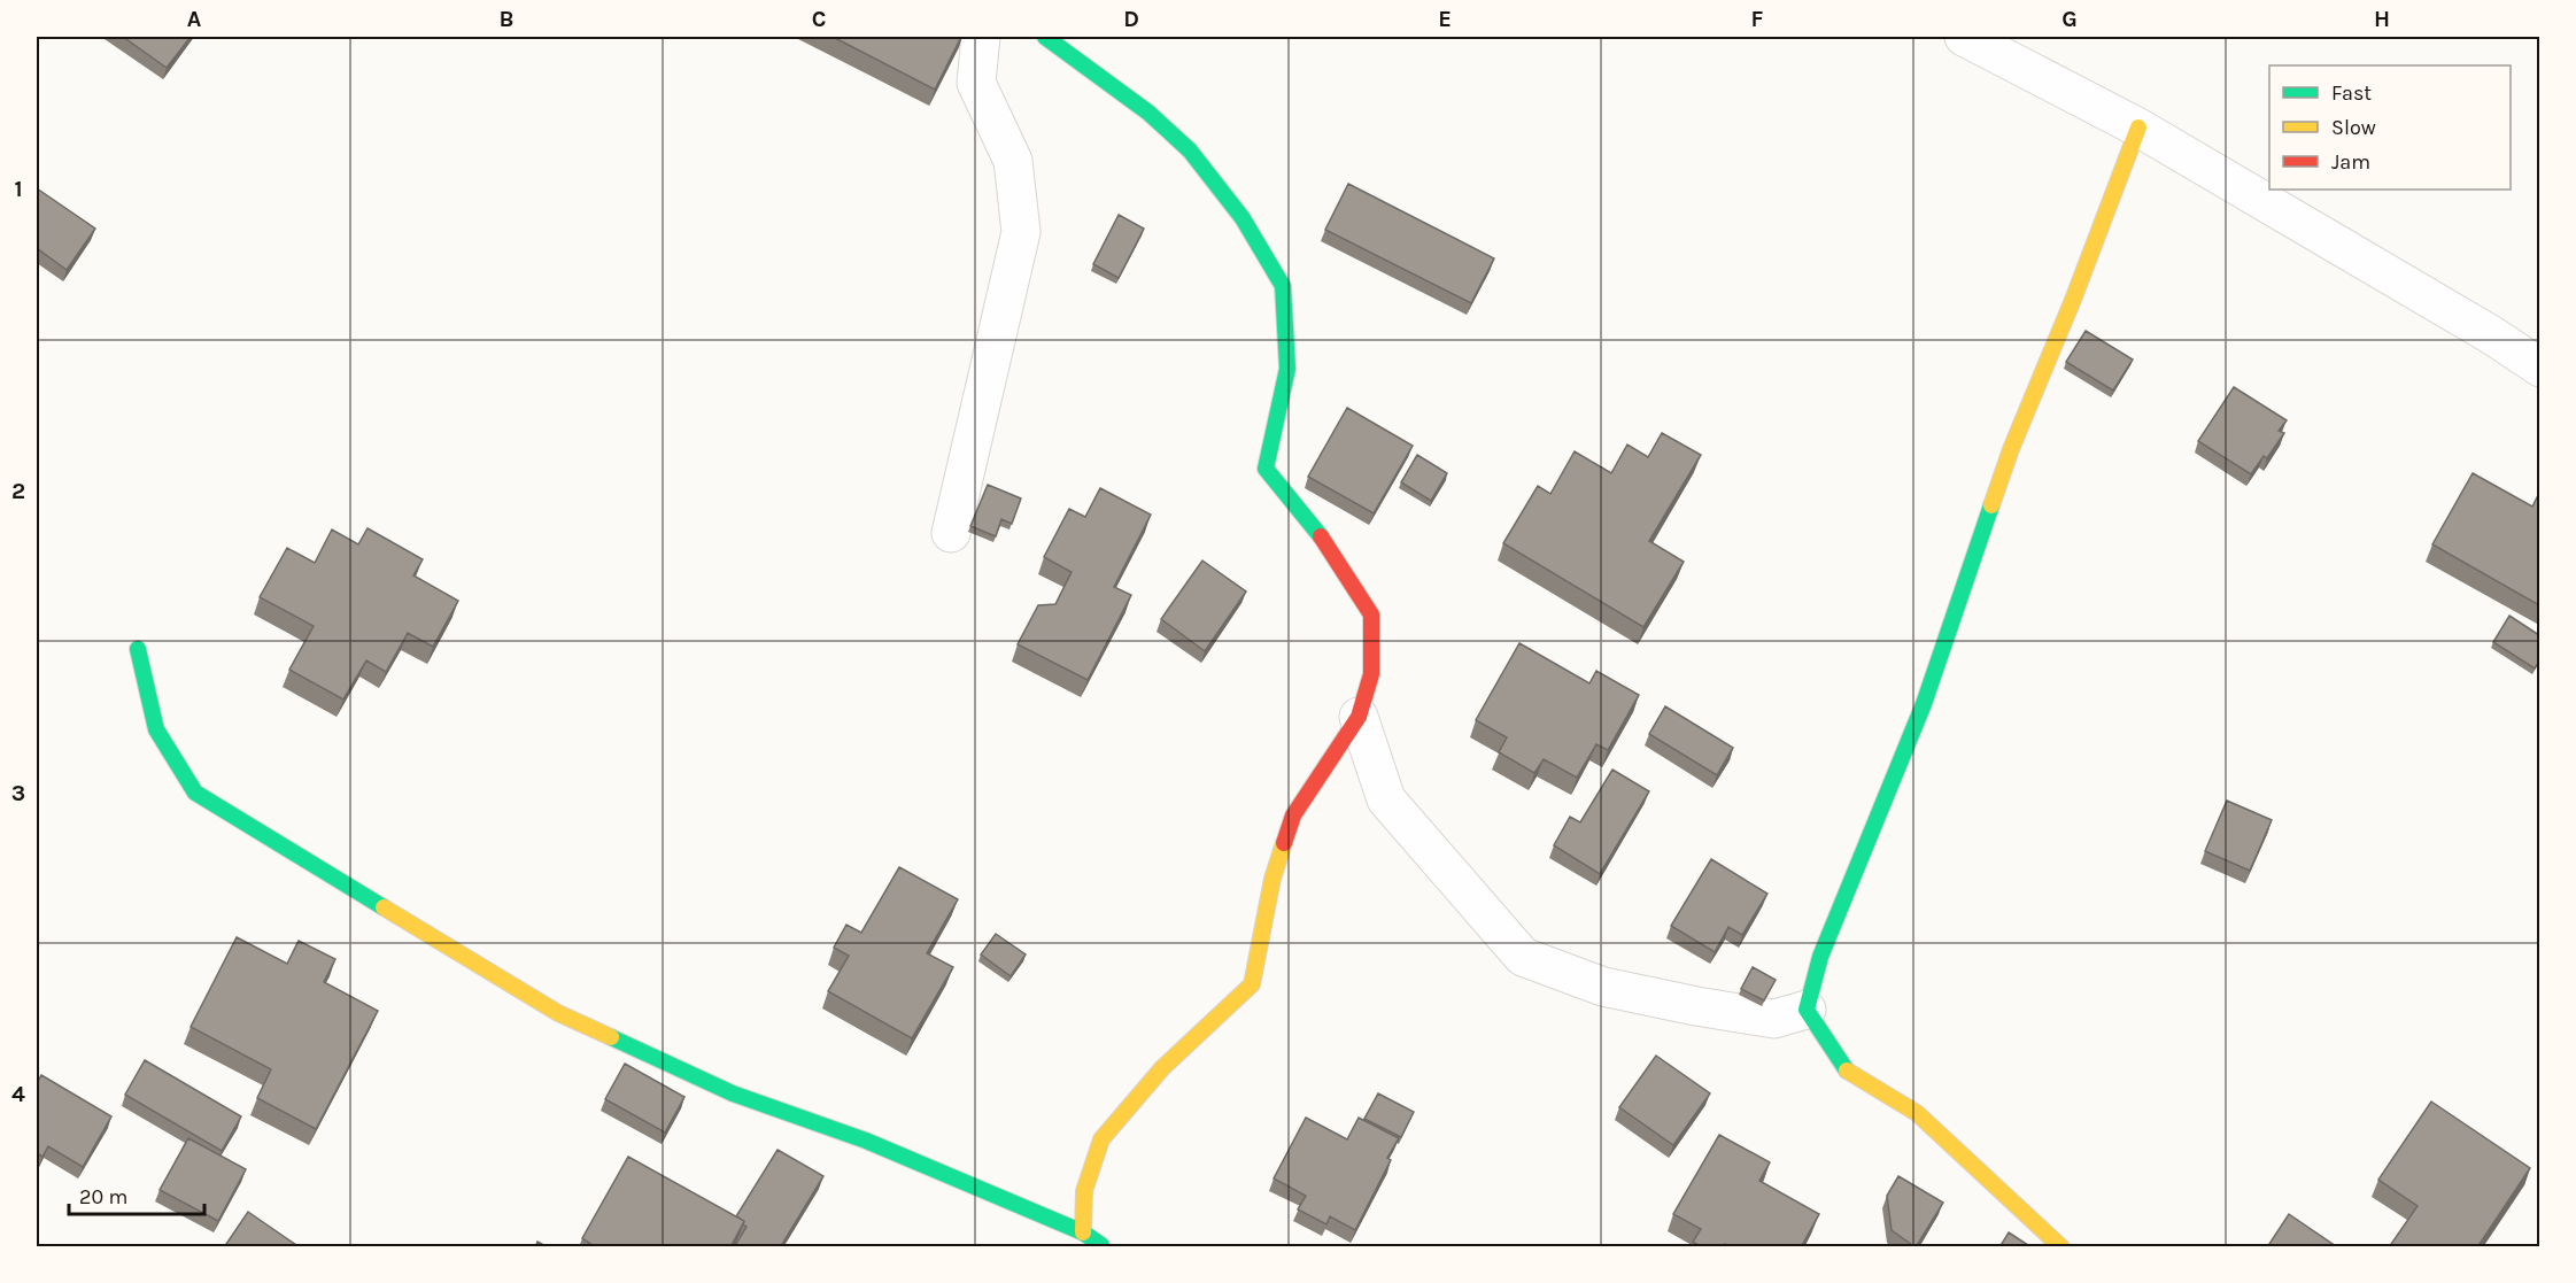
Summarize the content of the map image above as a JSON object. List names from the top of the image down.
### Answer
{
  "legend": ["Fast", "Slow", "Jam"],
  "scale_bar": "20 m",
  "grid": {
    "columns": [
      "A",
      "B",
      "C",
      "D",
      "E",
      "F",
      "G",
      "H"
    ],
    "rows": [
      "1",
      "2",
      "3",
      "4"
    ]
  }
}
